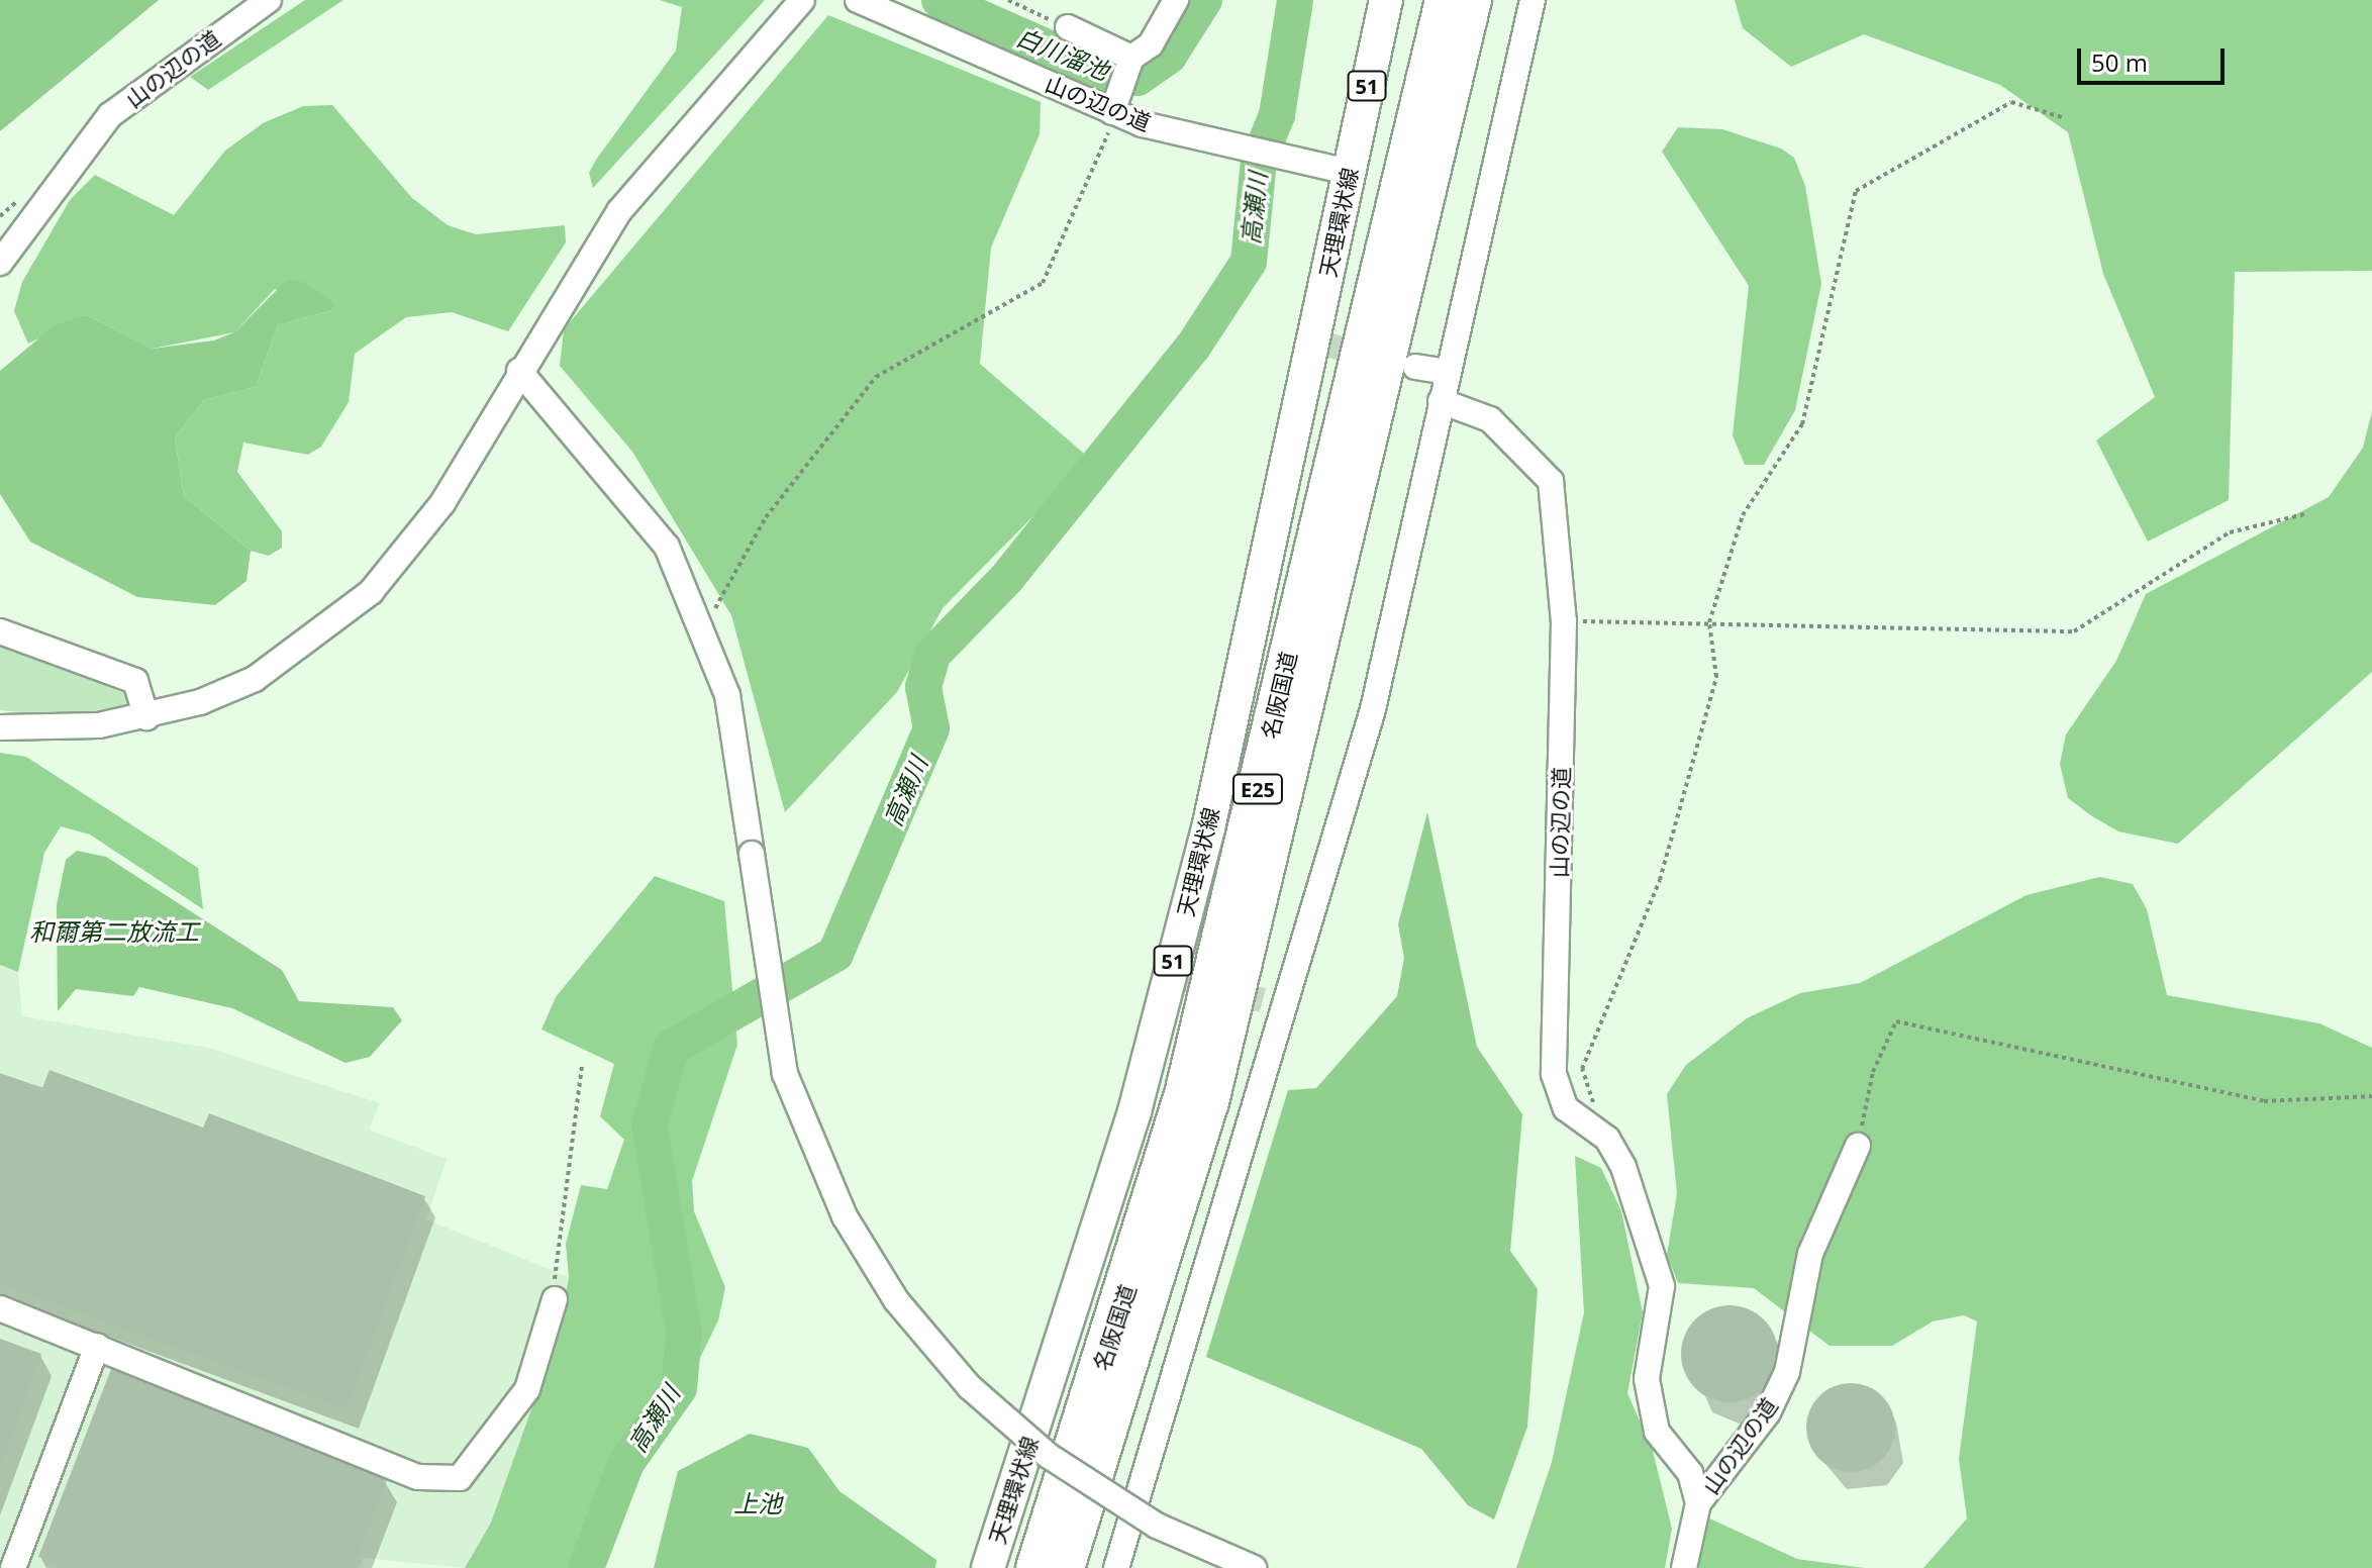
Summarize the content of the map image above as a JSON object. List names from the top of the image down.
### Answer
{
  "streets": {
    "highway": ["名阪国道", "E25"],
    "main road": ["51", "天理環状線"],
    "street": ["山の辺の道"]
  },
  "crossings": [
    ["山の辺の道", "天理環状線"]
  ],
  "water": [
    "白川溜池",
    "高瀬川",
    "和爾第二放流工",
    "上池"
  ],
  "scale_bar": "50 m"
}
